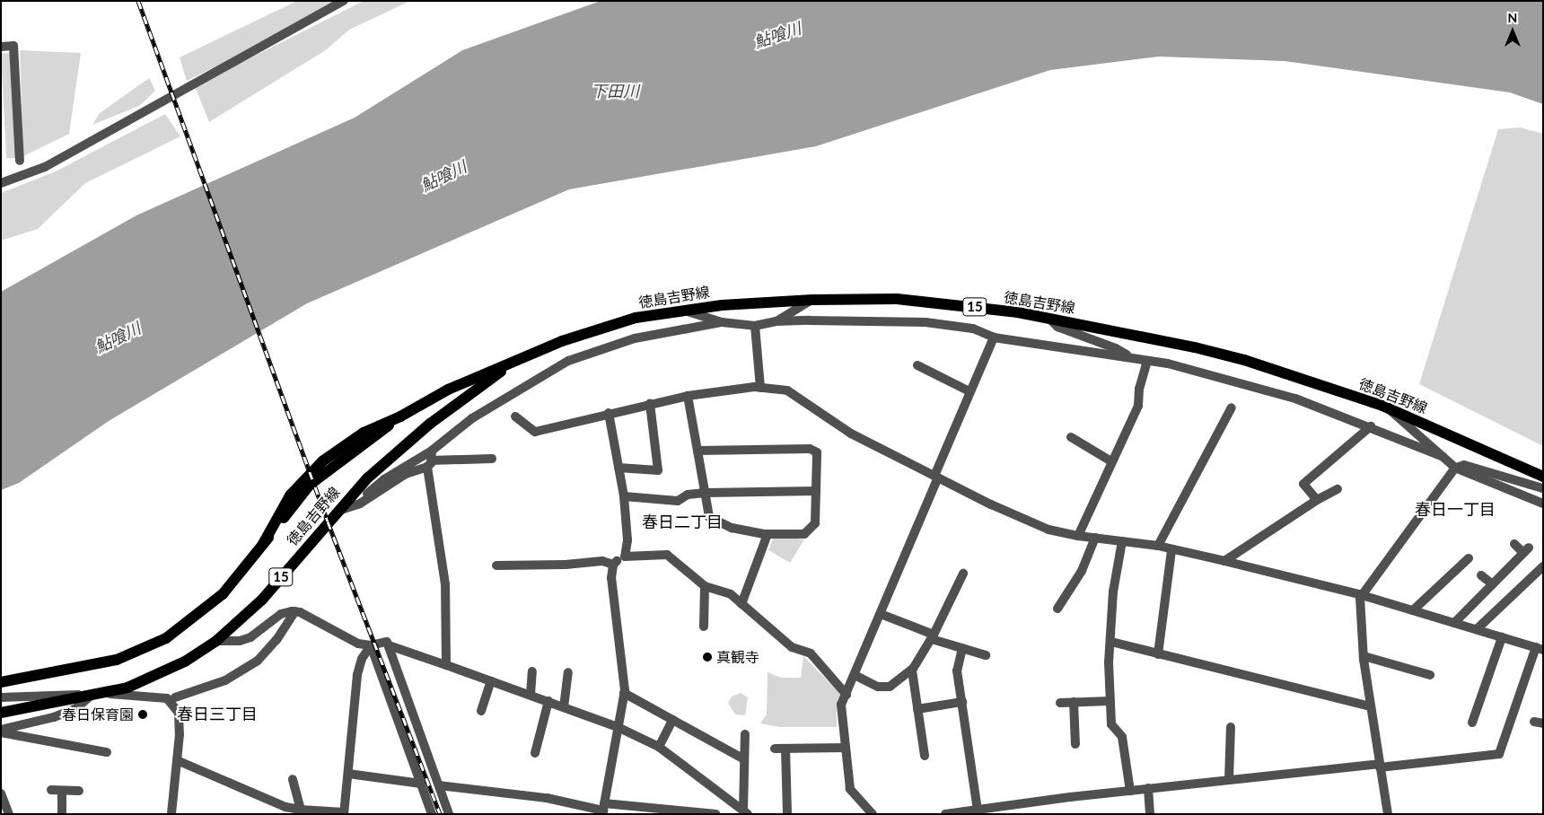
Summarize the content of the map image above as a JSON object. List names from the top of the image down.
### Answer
{
  "streets": {
    "main road": ["徳島吉野線", "15"]
  },
  "districts": ["春日一丁目", "春日二丁目", "春日三丁目"],
  "water": ["鮎喰川", "下田川"],
  "places": ["真観寺", "春日保育園"],
  "north": "top"
}
